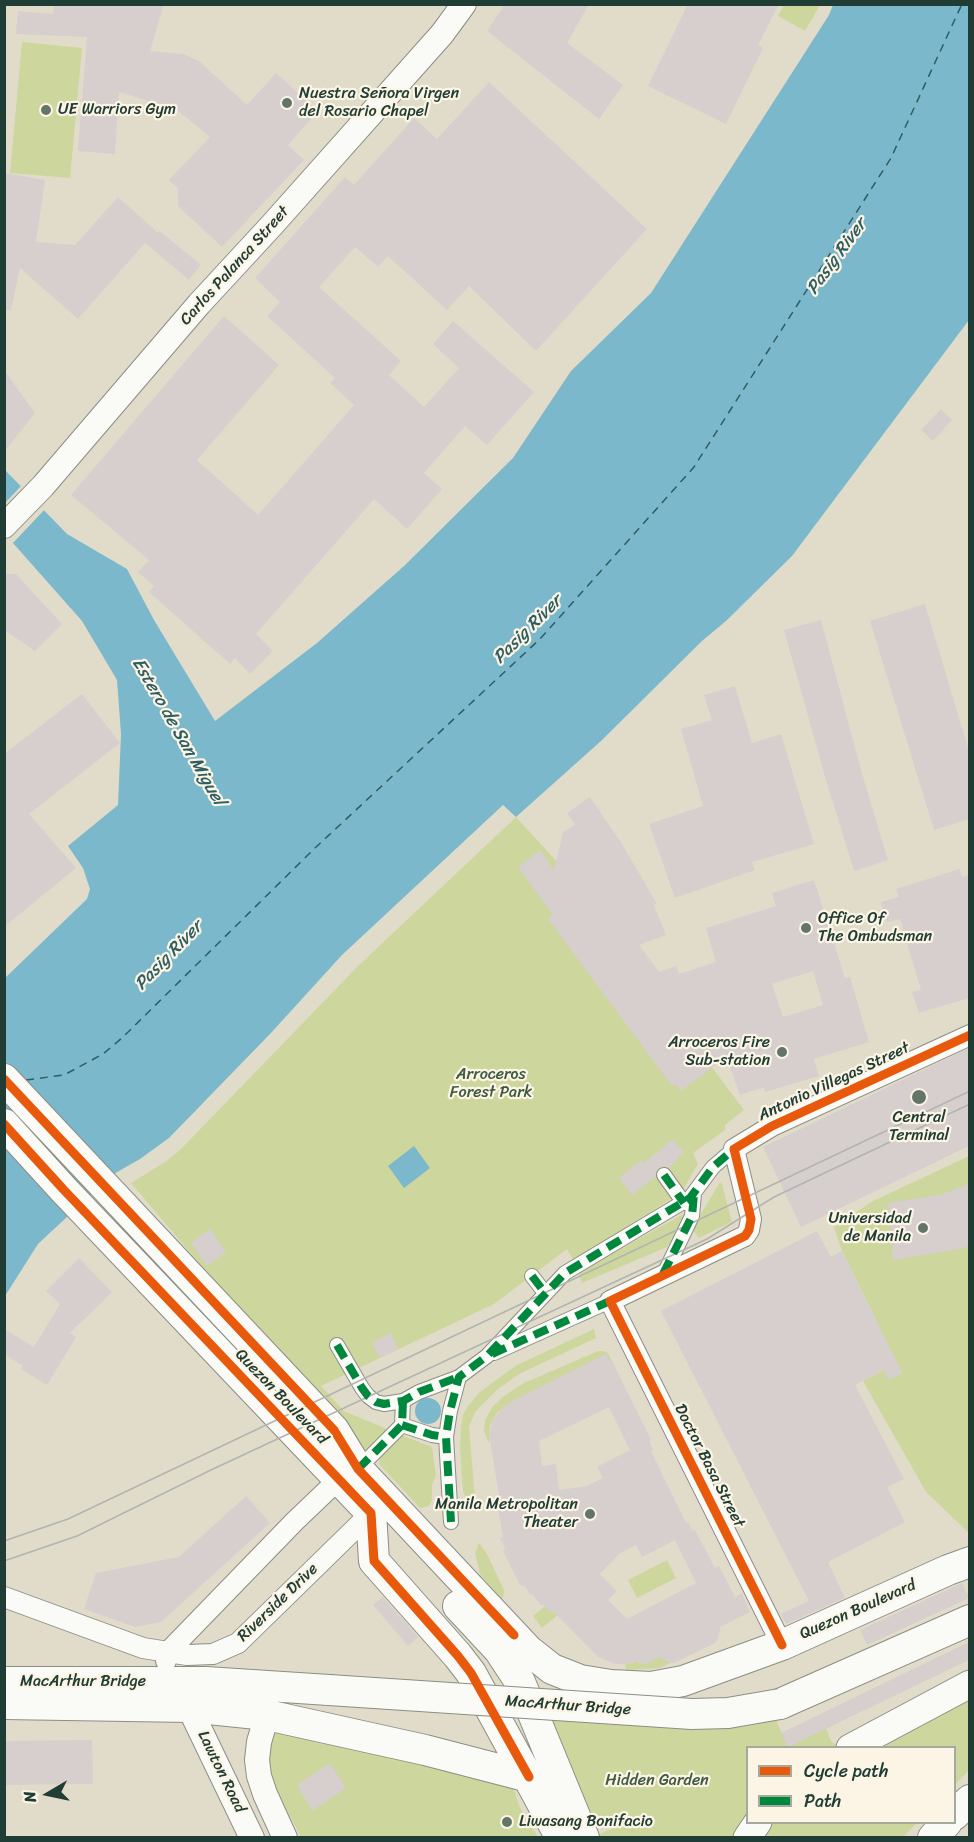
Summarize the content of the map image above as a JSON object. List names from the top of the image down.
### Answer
{
  "streets": {
    "main road": ["Quezon Boulevard", "MacArthur Bridge"],
    "street": [
      "Carlos Palanca Street",
      "Antonio Villegas Street",
      "Doctor Basa Street",
      "Riverside Drive",
      "Lawton Road"
    ]
  },
  "crossings": [
    ["Antonio Villegas Street", "Doctor Basa Street"],
    ["Quezon Boulevard", "Doctor Basa Street"],
    ["Quezon Boulevard", "Riverside Drive"],
    ["MacArthur Bridge", "Lawton Road"]
  ],
  "water": ["Pasig River", "Estero de San Miguel"],
  "parks": ["Arroceros Forest Park", "Hidden Garden"],
  "places": [
    "Nuestra Señora Virgen del Rosario Chapel",
    "UE Warriors Gym",
    "Office Of The Ombudsman",
    "Arroceros Fire Sub-station",
    "Central Terminal",
    "Universidad de Manila",
    "Manila Metropolitan Theater",
    "Liwasang Bonifacio"
  ],
  "legend": ["Cycle path", "Path"],
  "north": "left"
}
